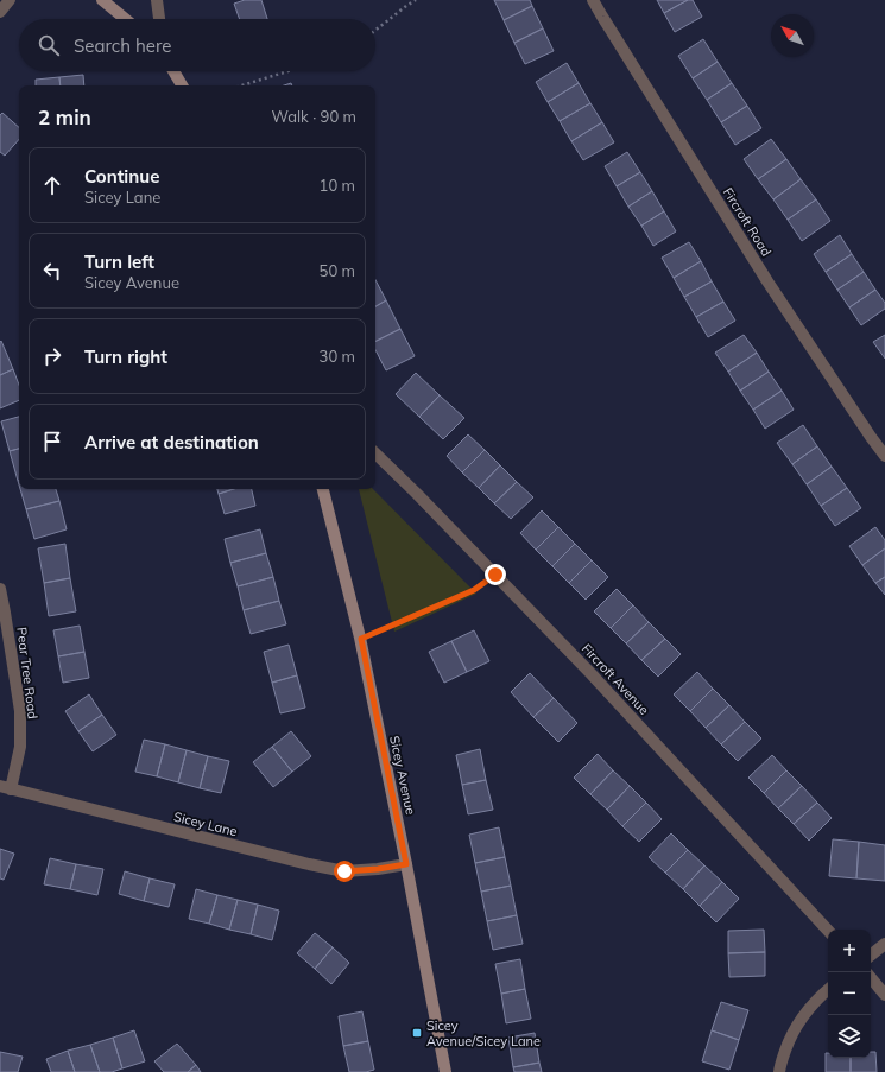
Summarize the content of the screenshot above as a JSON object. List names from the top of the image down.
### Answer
{
  "streets": {
    "street": [
      "Fircroft Road",
      "Pear Tree Road",
      "Fircroft Avenue",
      "Sicey Avenue",
      "Sicey Lane"
    ]
  },
  "crossings": [
    ["Pear Tree Road", "Sicey Lane"],
    ["Sicey Avenue", "Sicey Lane"]
  ],
  "places": {
    "transit": ["Sicey Avenue/Sicey Lane"]
  },
  "north": "top left",
  "page": {
    "search": "Search here",
    "heading": ["2 min", "Walk · 90 m"],
    "list": [
      ["Continue", "Sicey Lane", "10 m"],
      ["Turn left", "Sicey Avenue", "50 m"],
      ["Turn right", "30 m"],
      "Arrive at destination"
    ],
    "map_buttons": ["+", "−"]
  }
}
